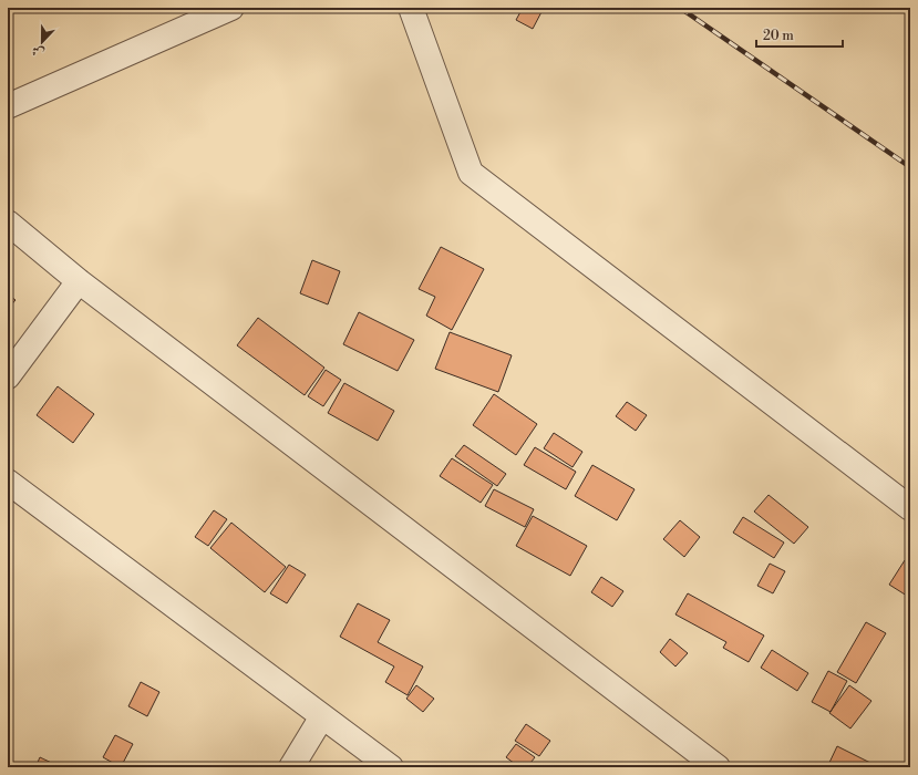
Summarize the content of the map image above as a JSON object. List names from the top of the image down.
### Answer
{
  "scale_bar": "20 m",
  "north": "bottom"
}
